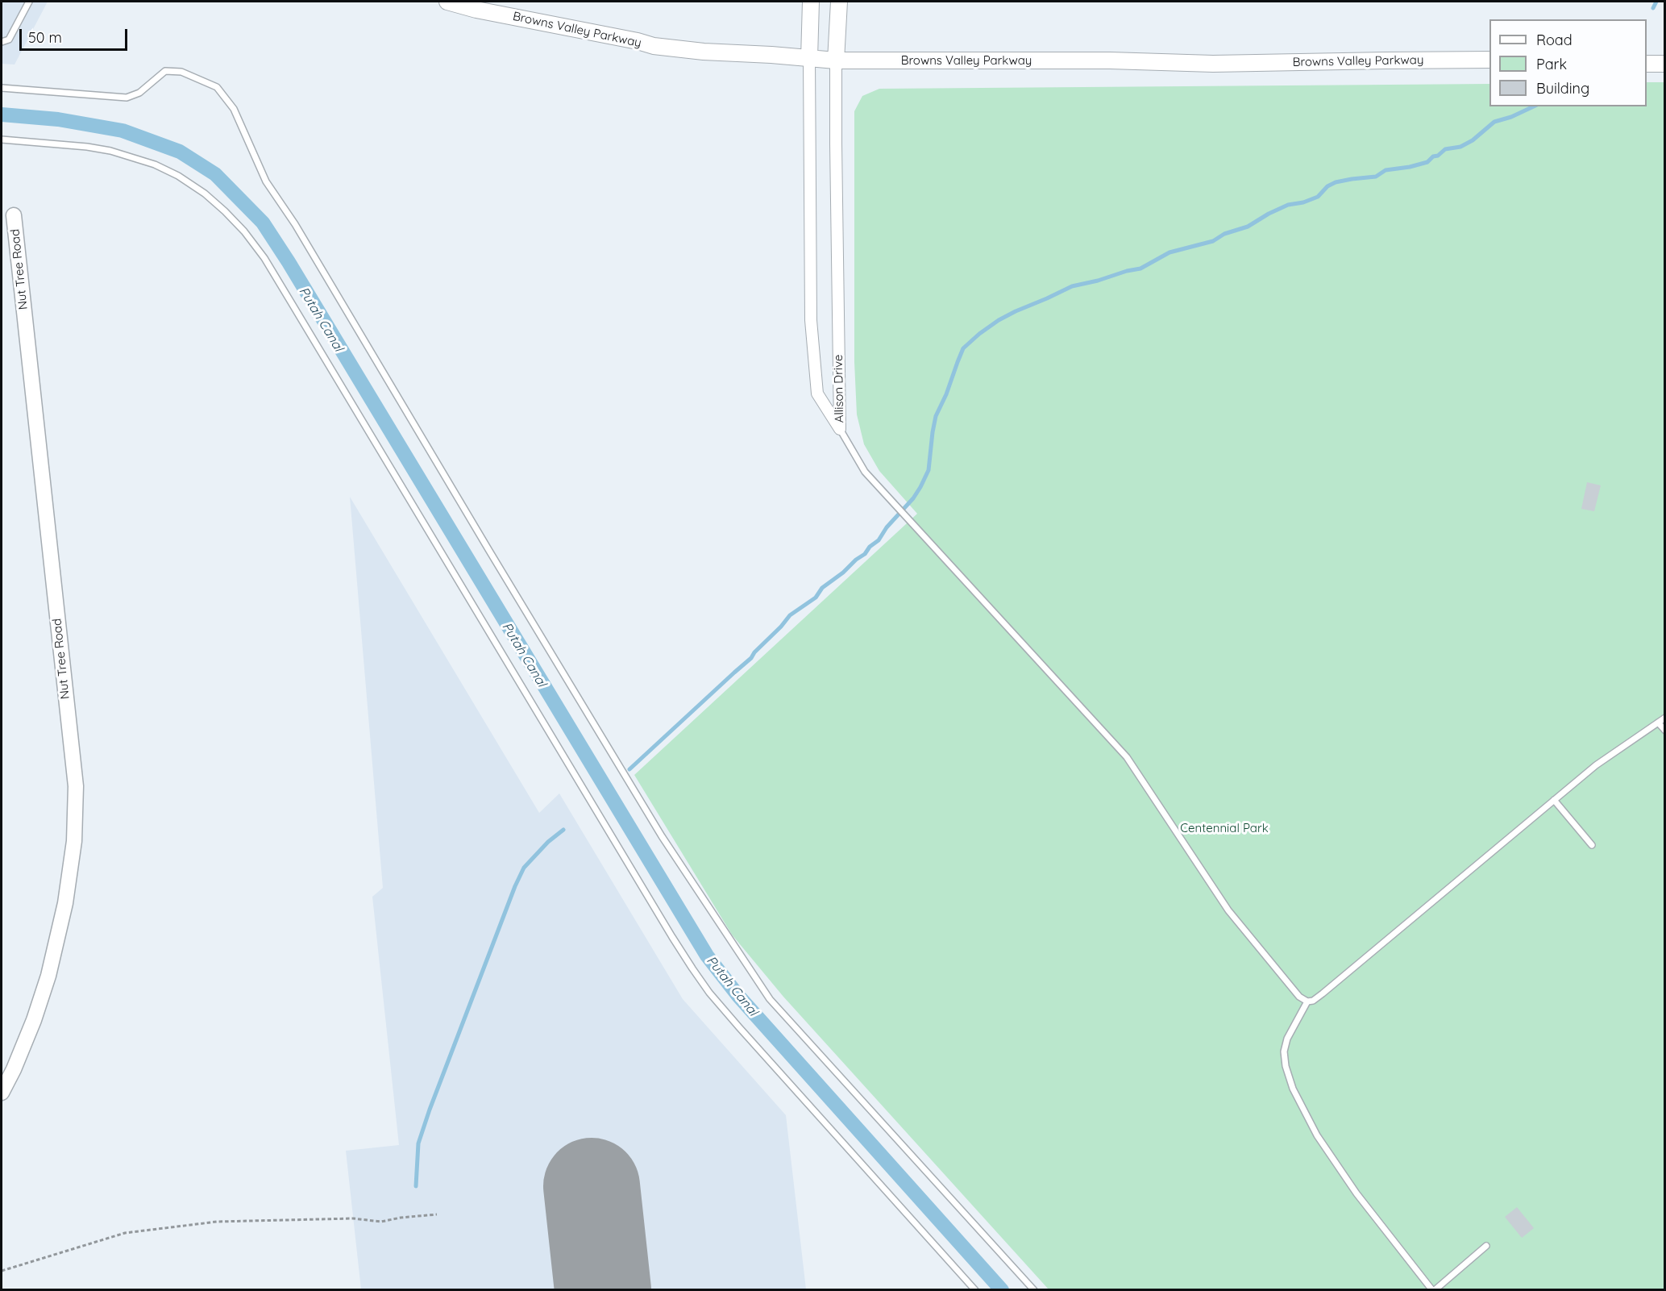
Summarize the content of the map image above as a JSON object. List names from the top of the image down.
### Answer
{
  "streets": {
    "main road": ["Browns Valley Parkway", "Allison Drive"],
    "street": ["Nut Tree Road"]
  },
  "crossings": [
    ["Browns Valley Parkway", "Allison Drive"]
  ],
  "water": ["Putah Canal"],
  "parks": ["Centennial Park"],
  "legend": ["Road", "Park", "Building"],
  "scale_bar": "50 m"
}
